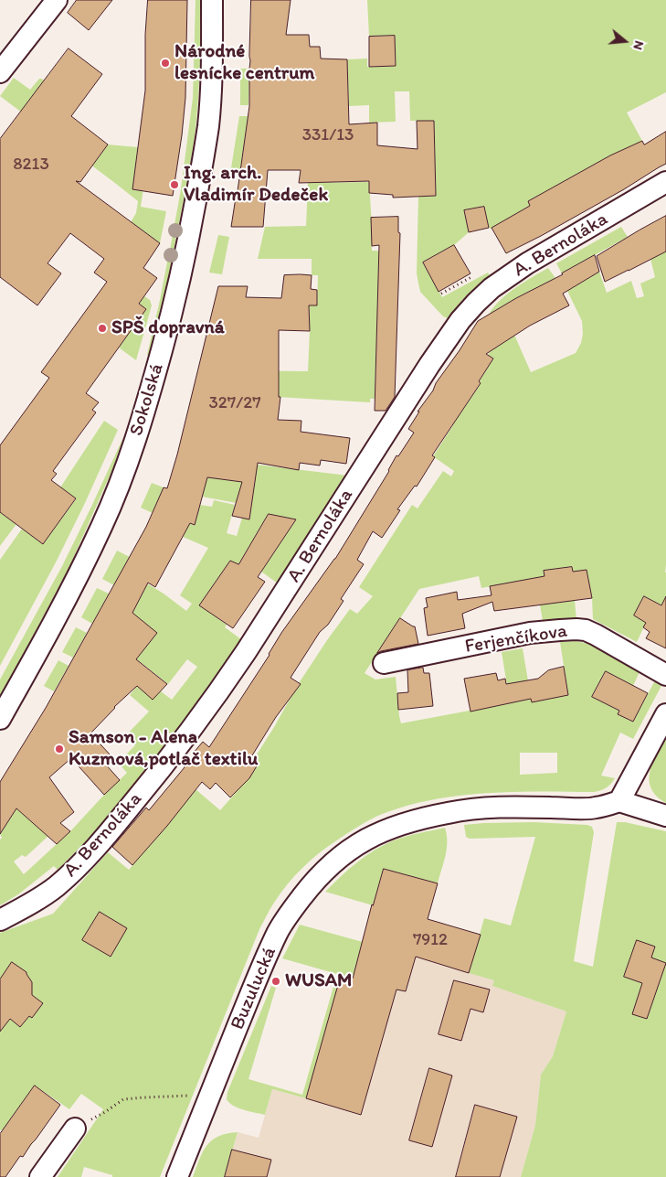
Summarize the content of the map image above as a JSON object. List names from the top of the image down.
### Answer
{
  "streets": {
    "street": [
      "A. Bernoláka",
      "Sokolská",
      "Ferjenčíkova",
      "Buzulucká"
    ]
  },
  "places": [
    "Národné lesnícke centrum",
    "Ing. arch. Vladimír Dedeček",
    "SPŠ dopravná",
    "Samson - Alena Kuzmová,potlač textilu",
    "WUSAM"
  ],
  "house_numbers": [
    "331/13",
    "8213",
    "327/27",
    "7912"
  ],
  "north": "right"
}
